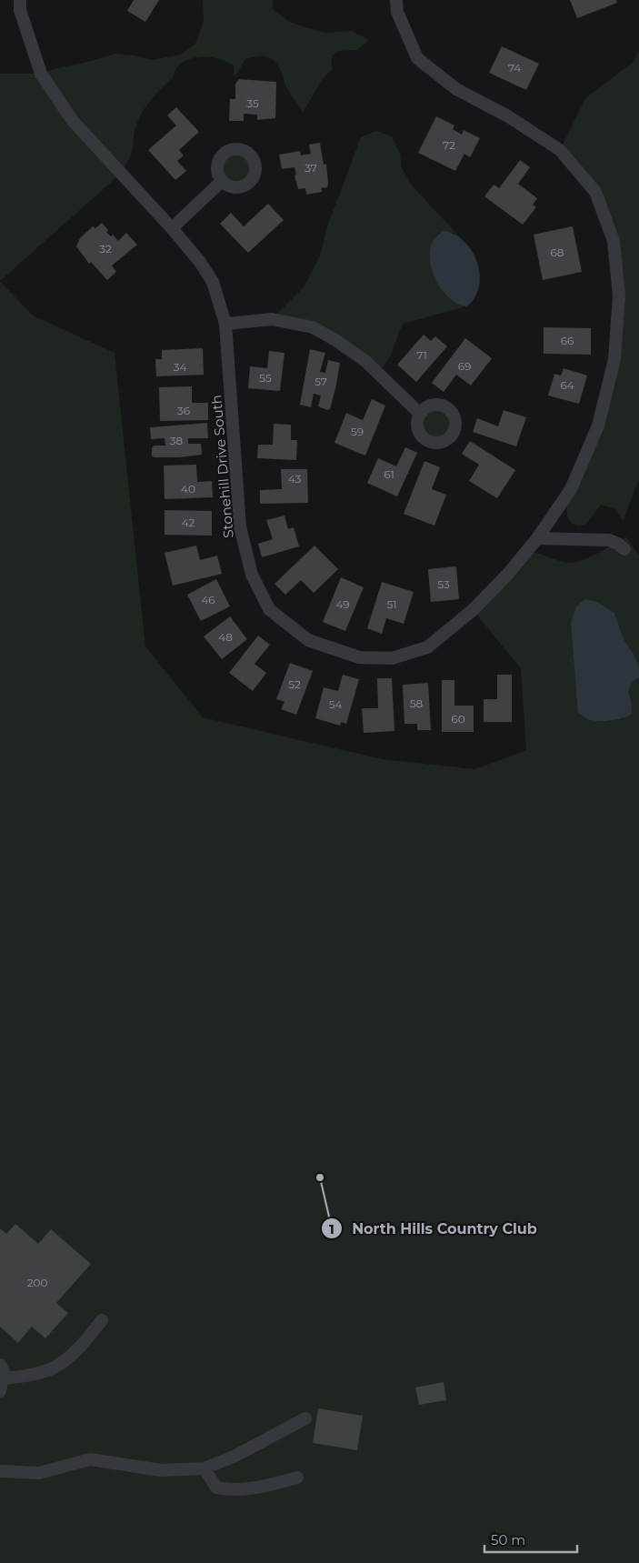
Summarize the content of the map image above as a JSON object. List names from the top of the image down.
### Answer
{
  "streets": {
    "street": ["Stonehill Drive South"]
  },
  "places": ["North Hills Country Club"],
  "house_numbers": [
    "74",
    "35",
    "72",
    "37",
    "32",
    "68",
    "66",
    "71",
    "69",
    "34",
    "55",
    "57",
    "64",
    "36",
    "59",
    "38",
    "61",
    "43",
    "40",
    "42",
    "53",
    "46",
    "49",
    "51",
    "48",
    "52",
    "58",
    "54",
    "60",
    "200"
  ],
  "scale_bar": "50 m"
}
